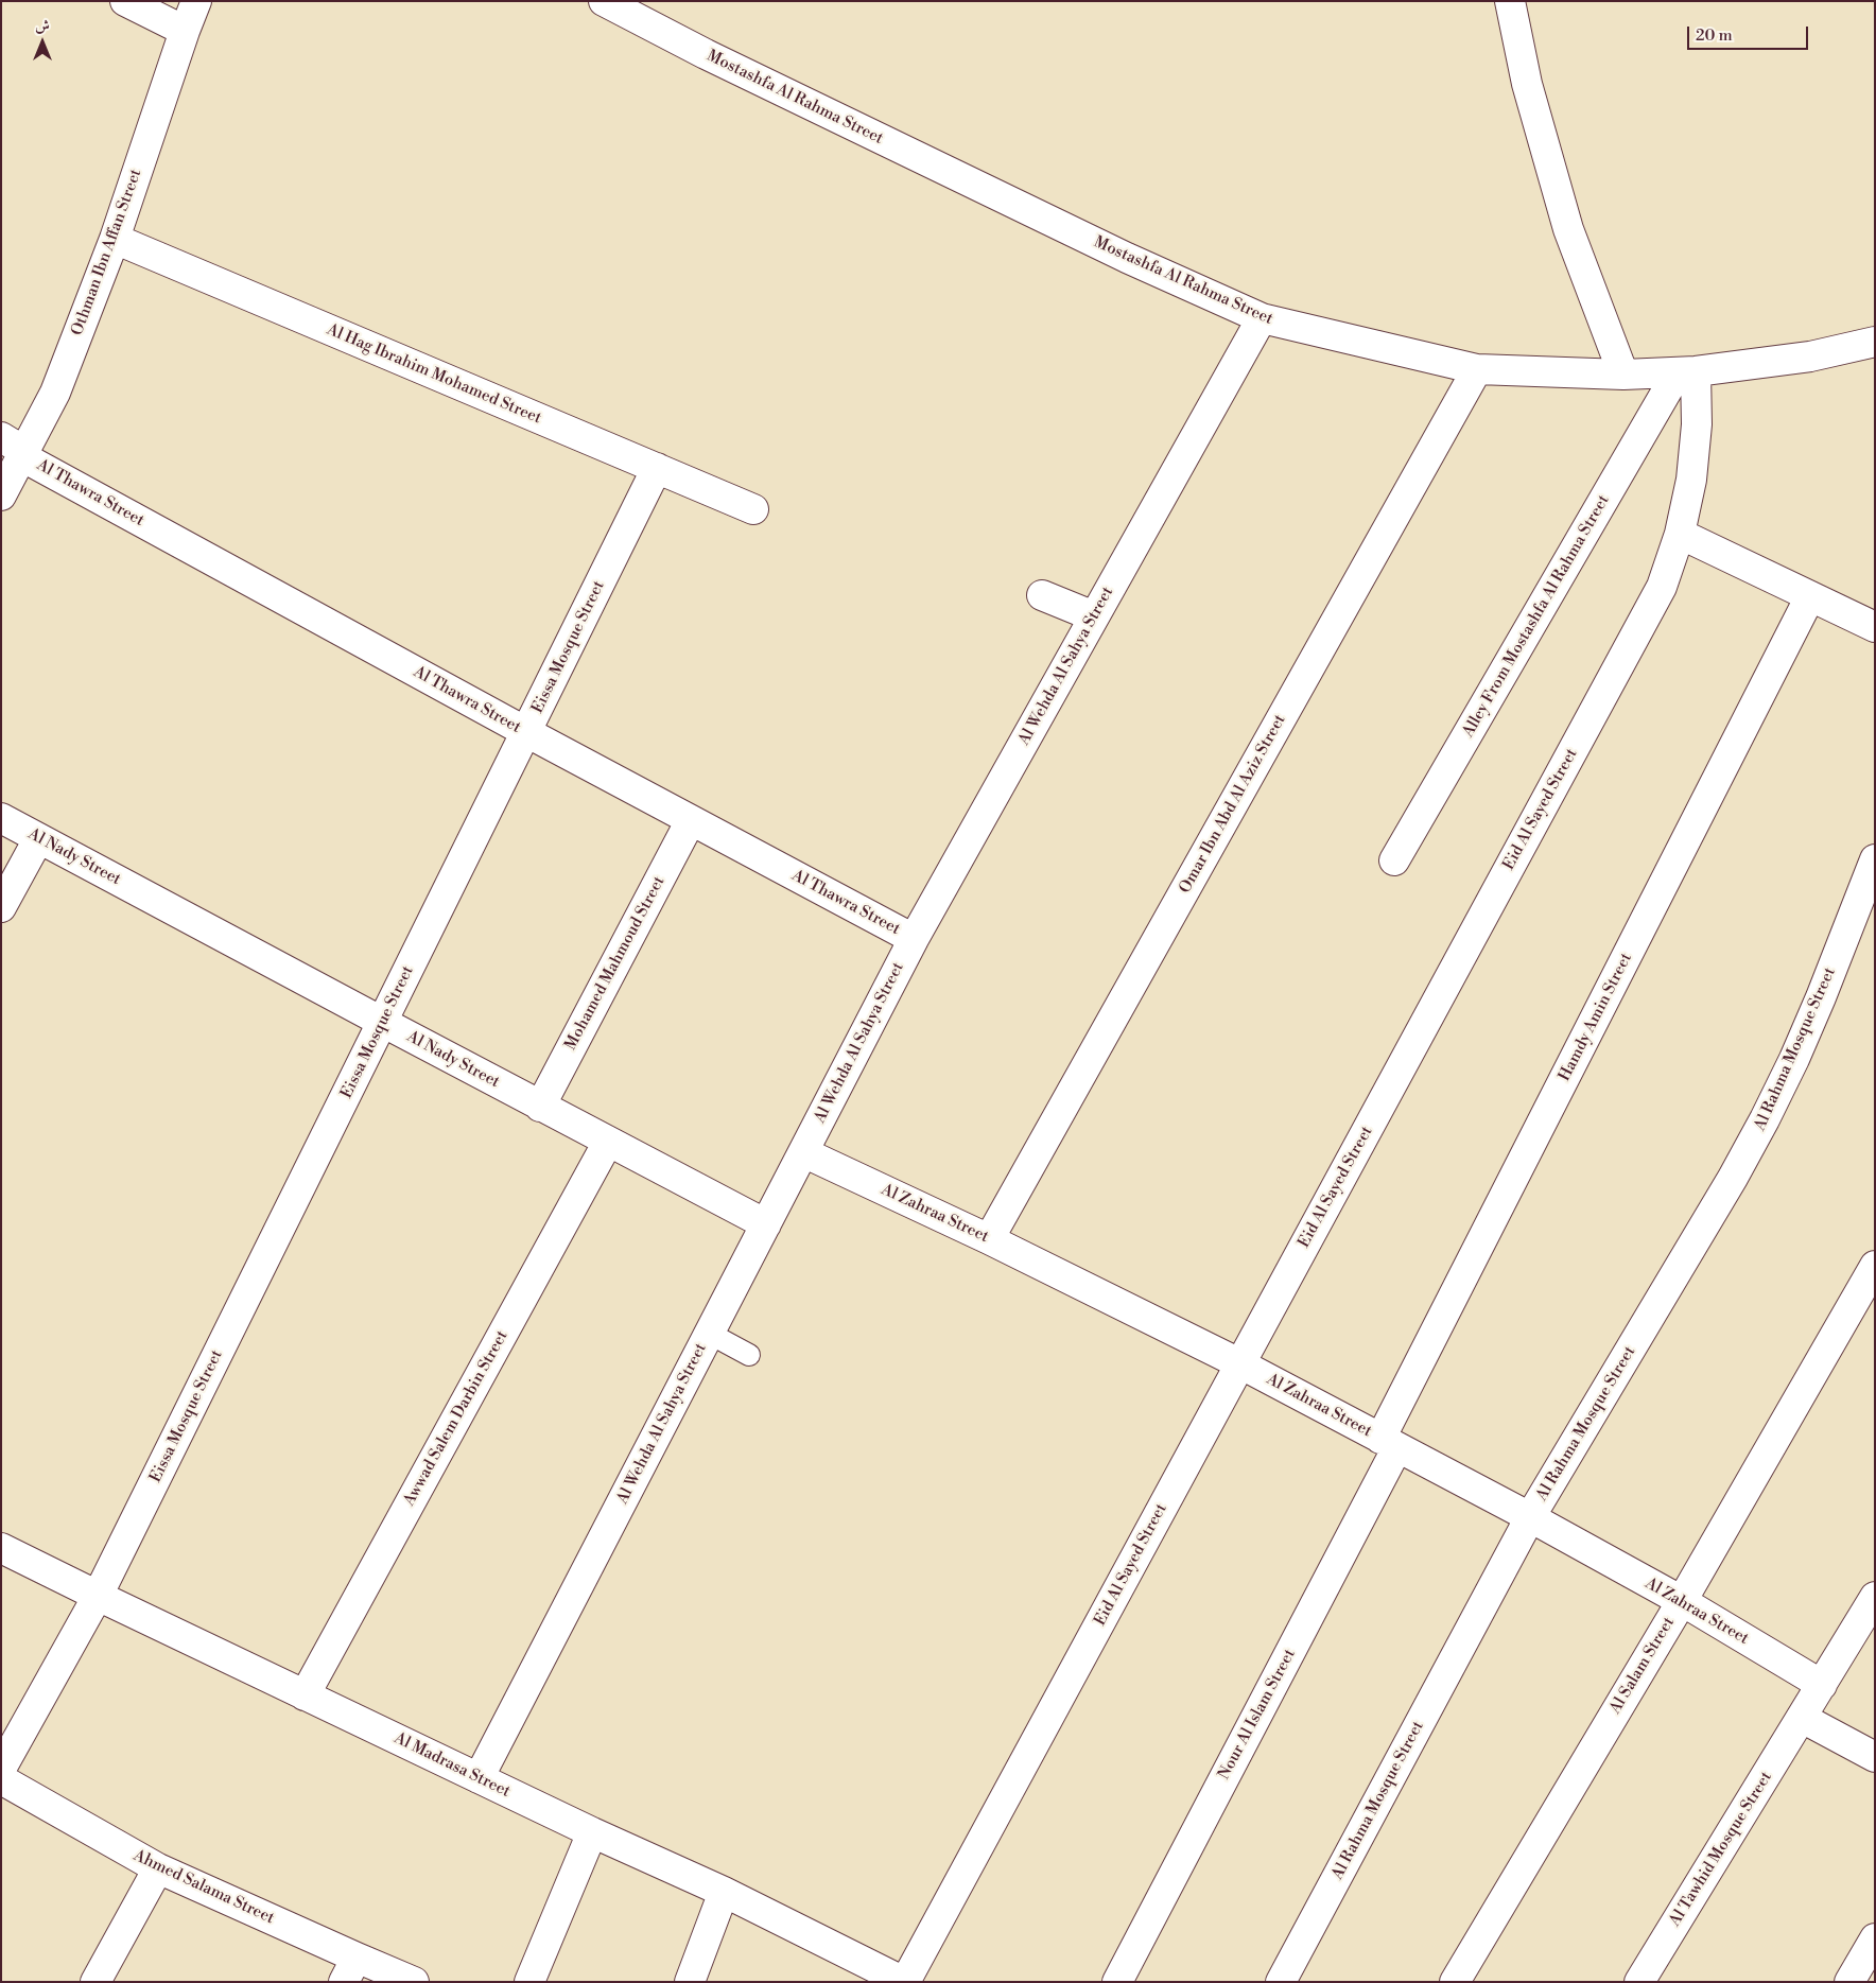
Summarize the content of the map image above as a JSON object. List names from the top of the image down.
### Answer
{
  "streets": {
    "street": [
      "Mostashfa Al Rahma Street",
      "Othman Ibn Affan Street",
      "Al Hag Ibrahim Mohamed Street",
      "Al Thawra Street",
      "Alley From Mostashfa Al Rahma Street",
      "Eissa Mosque Street",
      "Al Wehda Al Sahya Street",
      "Omar Ibn Abd Al Aziz Street",
      "Eid Al Sayed Street",
      "Al Nady Street",
      "Mohamed Mahmoud Street",
      "Hamdy Amin Street",
      "Al Rahma Mosque Street",
      "Al Zahraa Street",
      "Awwad Salem Darbin Street",
      "Al Salam Street",
      "Nour Al Islam Street",
      "Al Madrasa Street",
      "Al Tawhid Mosque Street",
      "Ahmed Salama Street"
    ]
  },
  "crossings": [
    ["Mostashfa Al Rahma Street", "Alley From Mostashfa Al Rahma Street"],
    ["Mostashfa Al Rahma Street", "Al Wehda Al Sahya Street"],
    ["Mostashfa Al Rahma Street", "Omar Ibn Abd Al Aziz Street"],
    ["Mostashfa Al Rahma Street", "Eid Al Sayed Street"],
    ["Othman Ibn Affan Street", "Al Hag Ibrahim Mohamed Street"],
    ["Othman Ibn Affan Street", "Al Thawra Street"],
    ["Al Hag Ibrahim Mohamed Street", "Eissa Mosque Street"],
    ["Al Thawra Street", "Eissa Mosque Street"],
    ["Al Thawra Street", "Al Wehda Al Sahya Street"],
    ["Al Thawra Street", "Mohamed Mahmoud Street"],
    ["Alley From Mostashfa Al Rahma Street", "Eid Al Sayed Street"],
    ["Eissa Mosque Street", "Al Nady Street"],
    ["Eissa Mosque Street", "Al Madrasa Street"],
    ["Al Wehda Al Sahya Street", "Al Nady Street"],
    ["Al Wehda Al Sahya Street", "Al Zahraa Street"],
    ["Al Wehda Al Sahya Street", "Al Madrasa Street"],
    ["Omar Ibn Abd Al Aziz Street", "Al Zahraa Street"],
    ["Eid Al Sayed Street", "Al Zahraa Street"],
    ["Eid Al Sayed Street", "Al Madrasa Street"],
    ["Al Nady Street", "Mohamed Mahmoud Street"],
    ["Al Nady Street", "Awwad Salem Darbin Street"],
    ["Hamdy Amin Street", "Al Zahraa Street"],
    ["Hamdy Amin Street", "Nour Al Islam Street"],
    ["Al Rahma Mosque Street", "Al Zahraa Street"],
    ["Al Zahraa Street", "Al Salam Street"],
    ["Al Zahraa Street", "Nour Al Islam Street"],
    ["Al Zahraa Street", "Al Tawhid Mosque Street"],
    ["Awwad Salem Darbin Street", "Al Madrasa Street"]
  ],
  "scale_bar": "20 m",
  "north": "top"
}
